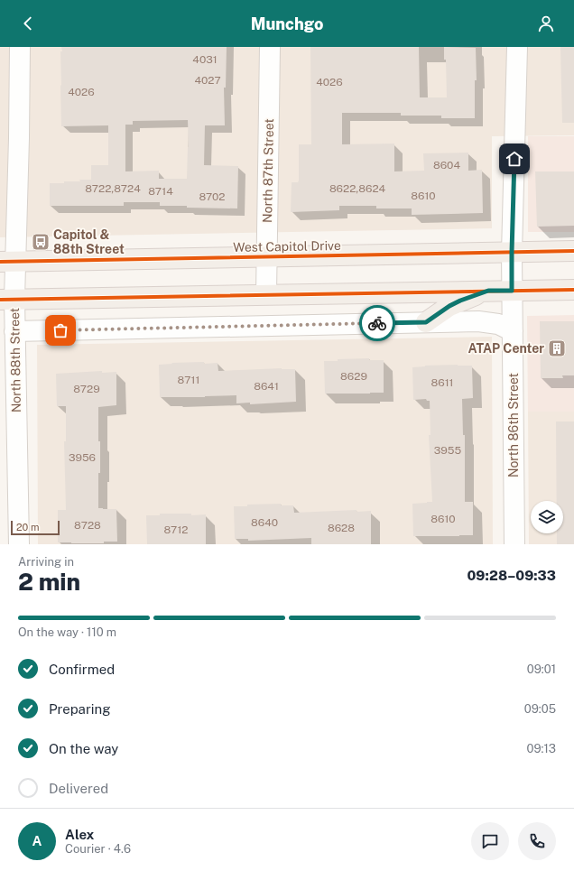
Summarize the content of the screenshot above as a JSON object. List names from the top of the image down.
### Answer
{
  "streets": {
    "main road": ["West Capitol Drive"],
    "street": ["North 87th Street", "North 88th Street", "North 86th Street"]
  },
  "crossings": [
    ["North 87th Street", "West Capitol Drive"],
    ["West Capitol Drive", "North 88th Street"],
    ["West Capitol Drive", "North 86th Street"]
  ],
  "places": {
    "bus stop": ["Capitol & 88th Street"],
    "building": ["ATAP Center"]
  },
  "house_numbers": [
    "4031",
    "4027",
    "4026",
    "4026",
    "8604",
    "8722,8724",
    "8622,8624",
    "8714",
    "8610",
    "8702",
    "8629",
    "8711",
    "8611",
    "8641",
    "8729",
    "3955",
    "3956",
    "8610",
    "8640",
    "8728",
    "8628",
    "8712"
  ],
  "scale_bar": "20 m",
  "page": {
    "header": "Munchgo",
    "scale": "20 m",
    "heading": ["2 min", "Arriving in", "09:28–09:33"],
    "panel": ["Alex", "Courier · 4.6"],
    "bar": "On the way · 110 m",
    "list": [
      ["Confirmed", "09:01"],
      ["Preparing", "09:05"],
      ["On the way", "09:13"],
      "Delivered"
    ],
    "round": "A"
  }
}
